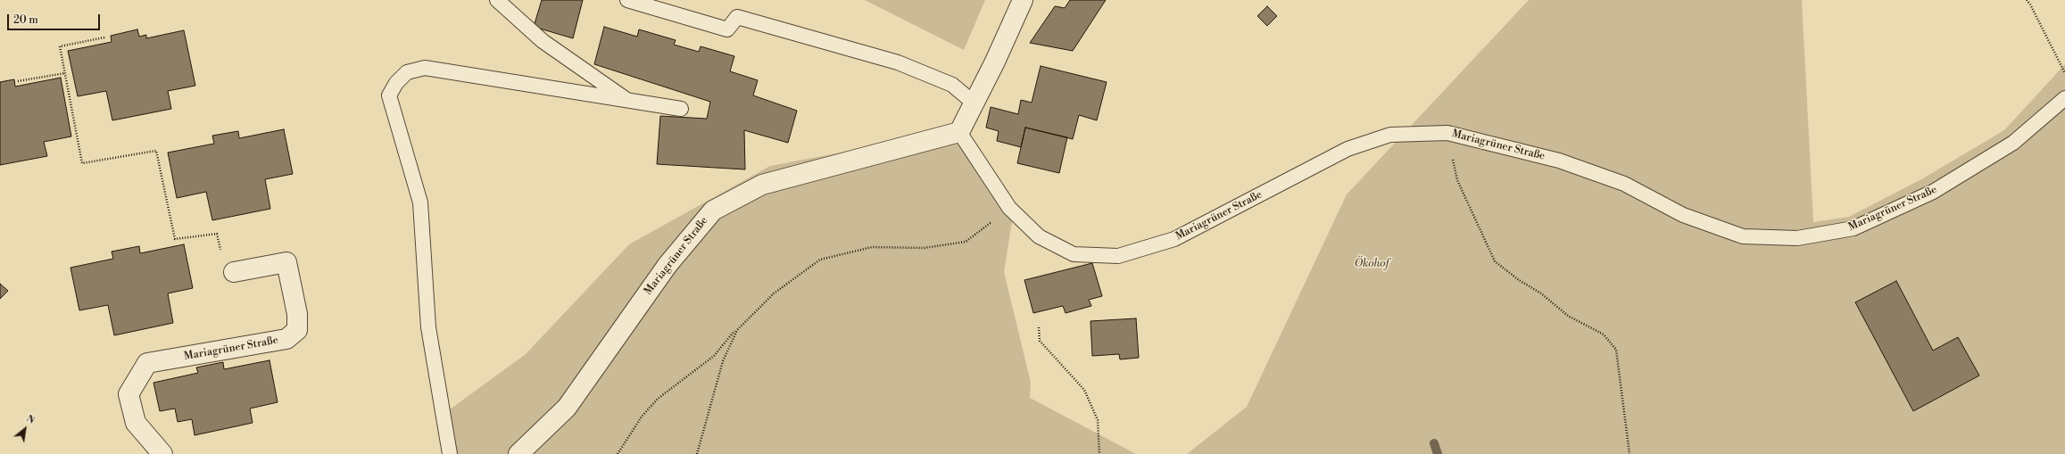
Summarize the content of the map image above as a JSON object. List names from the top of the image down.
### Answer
{
  "streets": {
    "street": ["Mariagrüner Straße"]
  },
  "parks": ["Ökohof"],
  "scale_bar": "20 m",
  "north": "top right"
}
